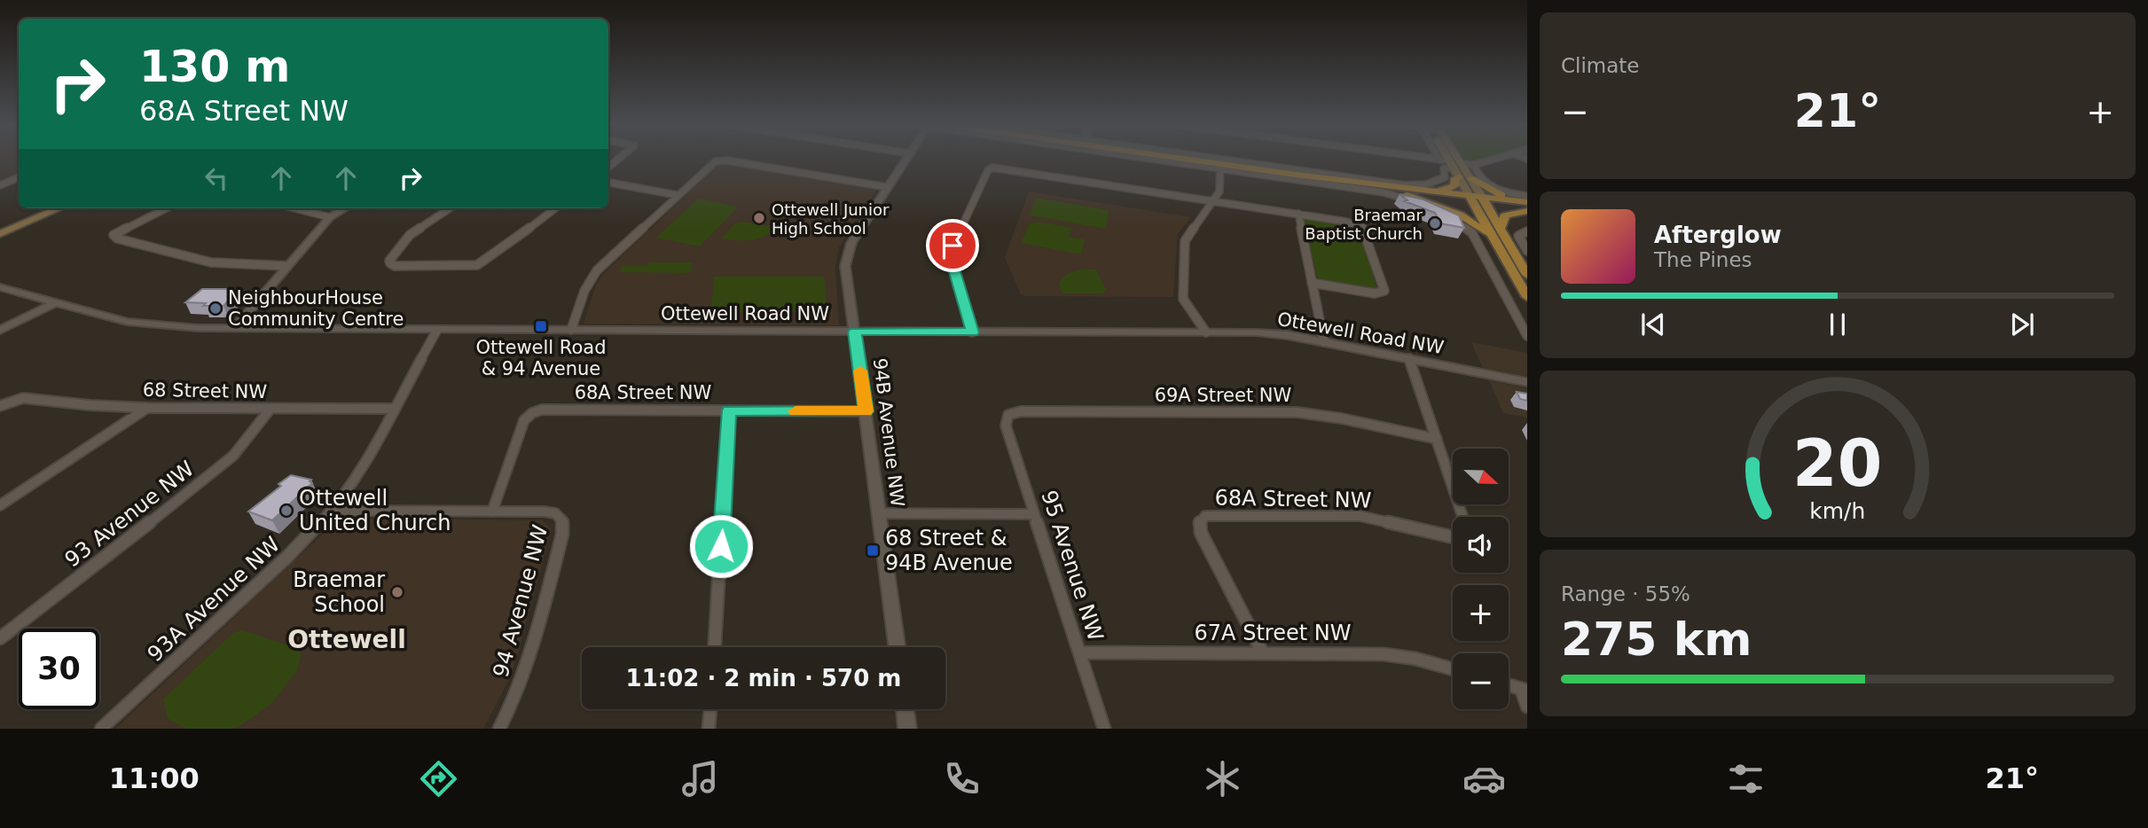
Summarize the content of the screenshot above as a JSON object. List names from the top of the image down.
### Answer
{
  "streets": {
    "street": [
      "Ottewell Road NW",
      "68 Street NW",
      "68A Street NW",
      "69A Street NW",
      "94B Avenue NW",
      "93 Avenue NW",
      "95 Avenue NW",
      "93A Avenue NW",
      "94 Avenue NW",
      "67A Street NW"
    ]
  },
  "crossings": [
    ["Ottewell Road NW", "94B Avenue NW"],
    ["Ottewell Road NW", "93A Avenue NW"],
    ["68 Street NW", "93 Avenue NW"],
    ["68 Street NW", "93A Avenue NW"],
    ["68A Street NW", "94B Avenue NW"],
    ["68A Street NW", "94 Avenue NW"],
    ["68A Street NW", "67A Street NW"],
    ["69A Street NW", "95 Avenue NW"],
    ["95 Avenue NW", "67A Street NW"]
  ],
  "districts": ["Ottewell"],
  "places": {
    "other": [
      "Ottewell Junior High School",
      "Braemar Baptist Church",
      "NeighbourHouse Community Centre",
      "Ottewell United Church",
      "Braemar School"
    ],
    "transit": ["Ottewell Road & 94 Avenue", "68 Street & 94B Avenue"]
  },
  "north": "right",
  "page": {
    "tile": [
      "Climate",
      ["Range · 55%", "275 km"]
    ],
    "turn": ["130 m", "68A Street NW"],
    "heat": ["−", "21°", "+"],
    "song": ["Afterglow", "The Pines"],
    "map_buttons": ["+", "−"],
    "limit": "30",
    "trip": "11:02 · 2 min · 570 m",
    "tabs": ["11:00", "21°"],
    "gauge": ["20", "km/h"]
  }
}
